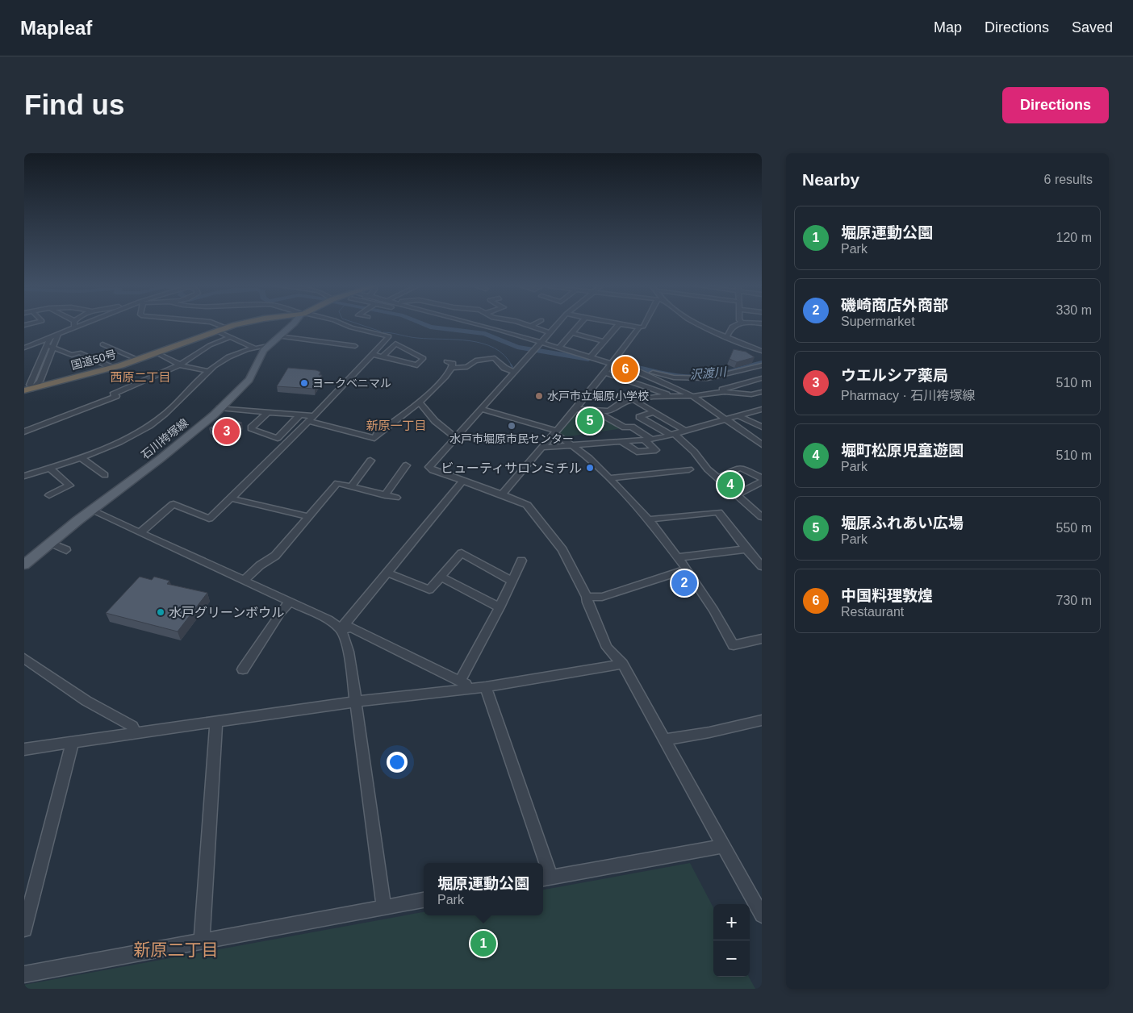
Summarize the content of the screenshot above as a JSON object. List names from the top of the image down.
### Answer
{
  "streets": {
    "highway": ["国道50号"],
    "main road": ["石川袴塚線"]
  },
  "districts": ["西原二丁目", "新原一丁目", "新原二丁目"],
  "water": ["沢渡川"],
  "places": [
    "ヨークベニマル",
    "水戸市立堀原小学校",
    "水戸市堀原市民センター",
    "ビューティサロンミチル",
    "水戸グリーンボウル"
  ],
  "page": {
    "header": "Mapleaf",
    "nav": ["Map", "Directions", "Saved"],
    "buttons": "Directions",
    "title": "Find us",
    "heading": ["Nearby", "6 results"],
    "list": [
      {
        "mark": "1",
        "name": "堀原運動公園",
        "note": "Park",
        "value": "120 m"
      },
      {
        "mark": "2",
        "name": "磯崎商店外商部",
        "note": "Supermarket",
        "value": "330 m"
      },
      {
        "mark": "3",
        "name": "ウエルシア薬局",
        "note": "Pharmacy · 石川袴塚線",
        "value": "510 m"
      },
      {
        "mark": "4",
        "name": "堀町松原児童遊園",
        "note": "Park",
        "value": "510 m"
      },
      {
        "mark": "5",
        "name": "堀原ふれあい広場",
        "note": "Park",
        "value": "550 m"
      },
      {
        "mark": "6",
        "name": "中国料理敦煌",
        "note": "Restaurant",
        "value": "730 m"
      }
    ],
    "pins": [
      "6",
      "5",
      "3",
      "4",
      "2",
      "1"
    ],
    "popup": ["堀原運動公園", "Park"],
    "map_buttons": ["+", "−"]
  }
}
